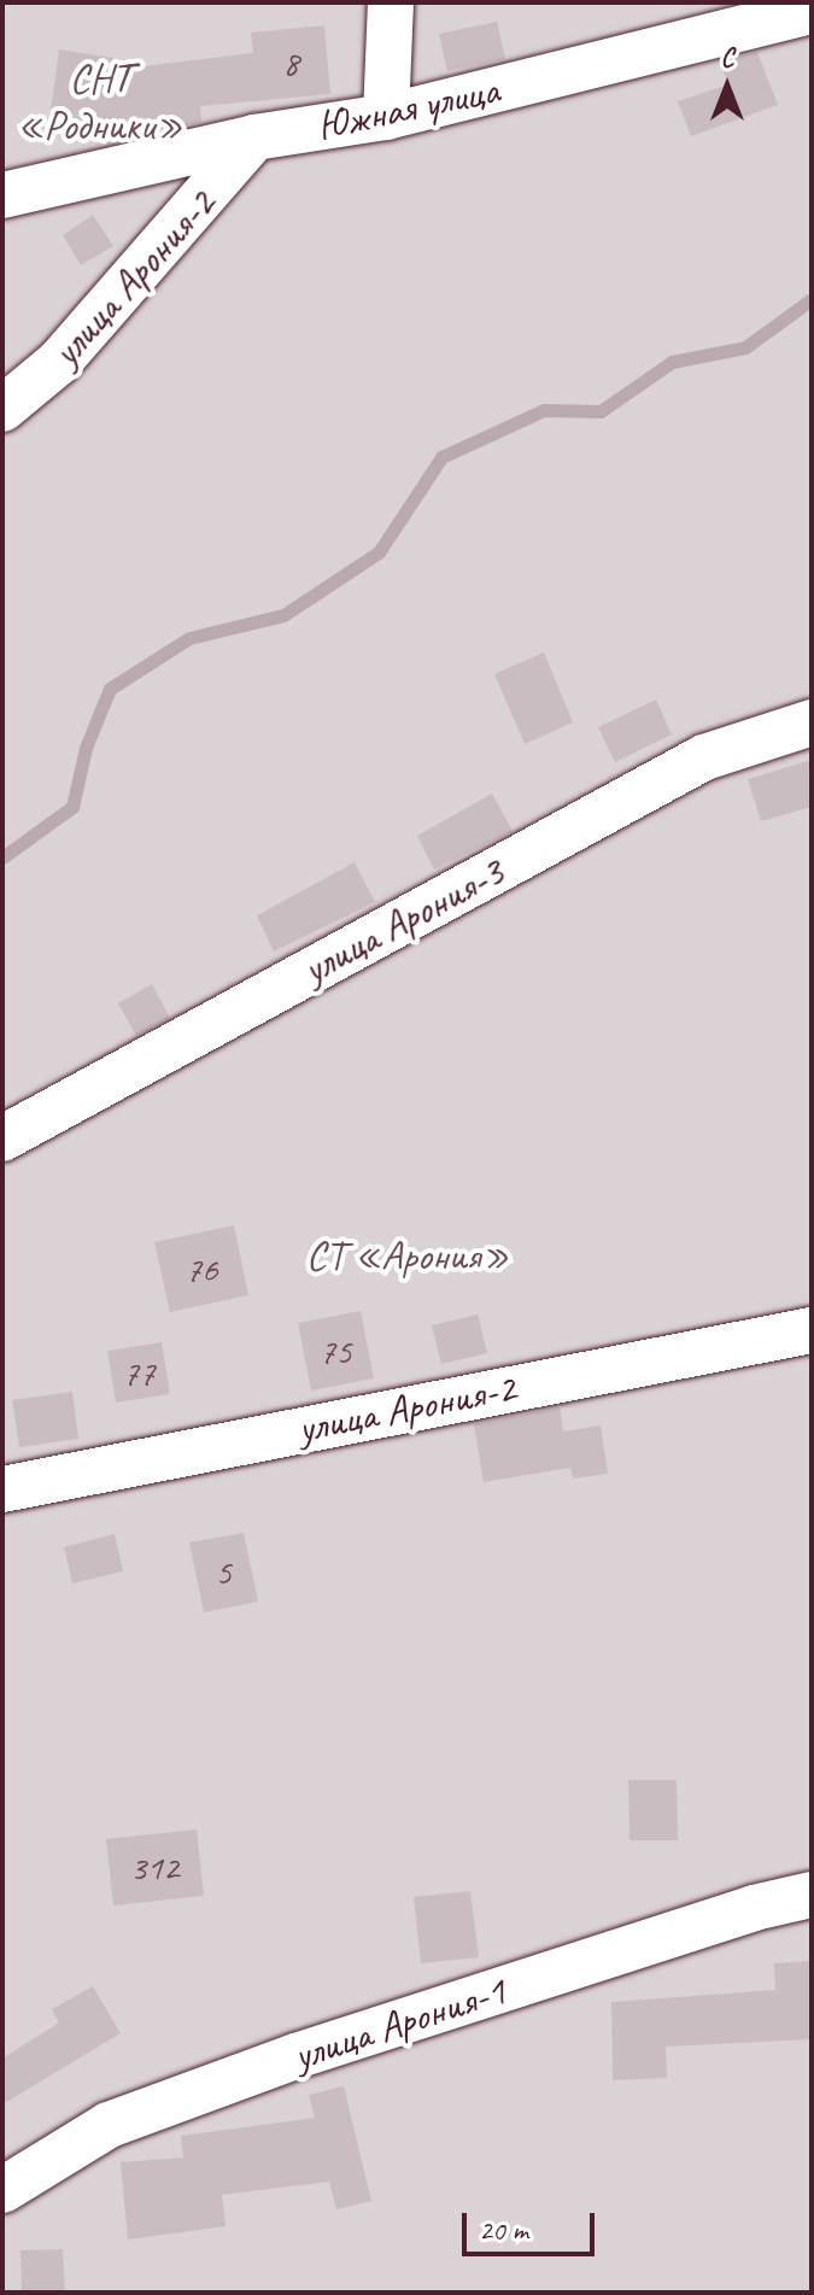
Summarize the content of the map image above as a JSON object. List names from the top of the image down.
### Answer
{
  "streets": {
    "street": [
      "Южная улица",
      "улица Арония-2",
      "улица Арония-3",
      "улица Арония-1"
    ]
  },
  "crossings": [
    ["Южная улица", "улица Арония-2"]
  ],
  "parks": ["СНТ «Родники»", "СТ «Арония»"],
  "house_numbers": [
    "8",
    "76",
    "75",
    "77",
    "5",
    "312"
  ],
  "scale_bar": "20 m",
  "north": "top"
}
